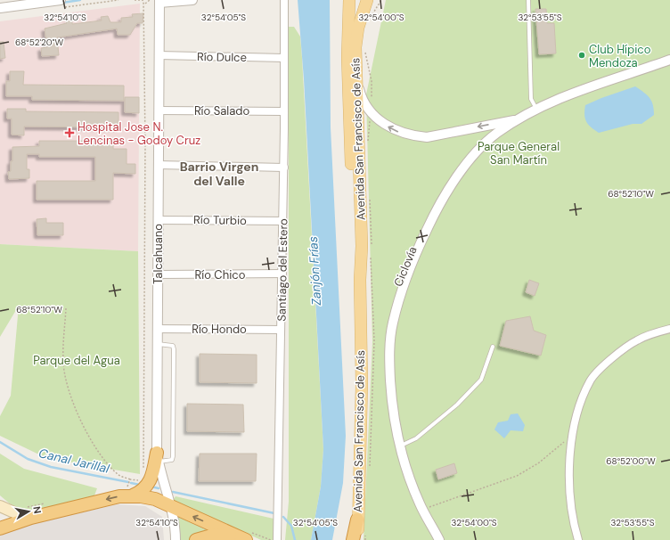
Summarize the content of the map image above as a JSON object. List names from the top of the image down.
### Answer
{
  "streets": {
    "main road": ["Avenida San Francisco de Asís"],
    "street": [
      "Río Dulce",
      "Río Salado",
      "Río Turbio",
      "Talcahuano",
      "Santiago del Estero",
      "Río Chico",
      "Río Hondo"
    ]
  },
  "crossings": [
    ["Río Dulce", "Talcahuano"],
    ["Río Dulce", "Santiago del Estero"],
    ["Río Salado", "Talcahuano"],
    ["Río Salado", "Santiago del Estero"],
    ["Río Turbio", "Talcahuano"],
    ["Río Turbio", "Santiago del Estero"],
    ["Talcahuano", "Río Chico"],
    ["Talcahuano", "Río Hondo"],
    ["Santiago del Estero", "Río Chico"],
    ["Santiago del Estero", "Río Hondo"]
  ],
  "districts": ["Barrio Virgen del Valle"],
  "water": ["Zanjón Frías", "Canal Jarillal"],
  "parks": ["Parque General San Martín", "Parque del Agua"],
  "places": {
    "other": ["Club Hípico Mendoza"],
    "health": ["Hospital Jose N. Lencinas - Godoy Cruz"]
  },
  "north": "right",
  "coordinates": [
    "32°54'10\"S",
    "32°54'05\"S",
    "32°54'00\"S",
    "32°53'55\"S",
    "68°52'20\"W",
    "68°52'10\"W",
    "68°52'00\"W"
  ]
}
